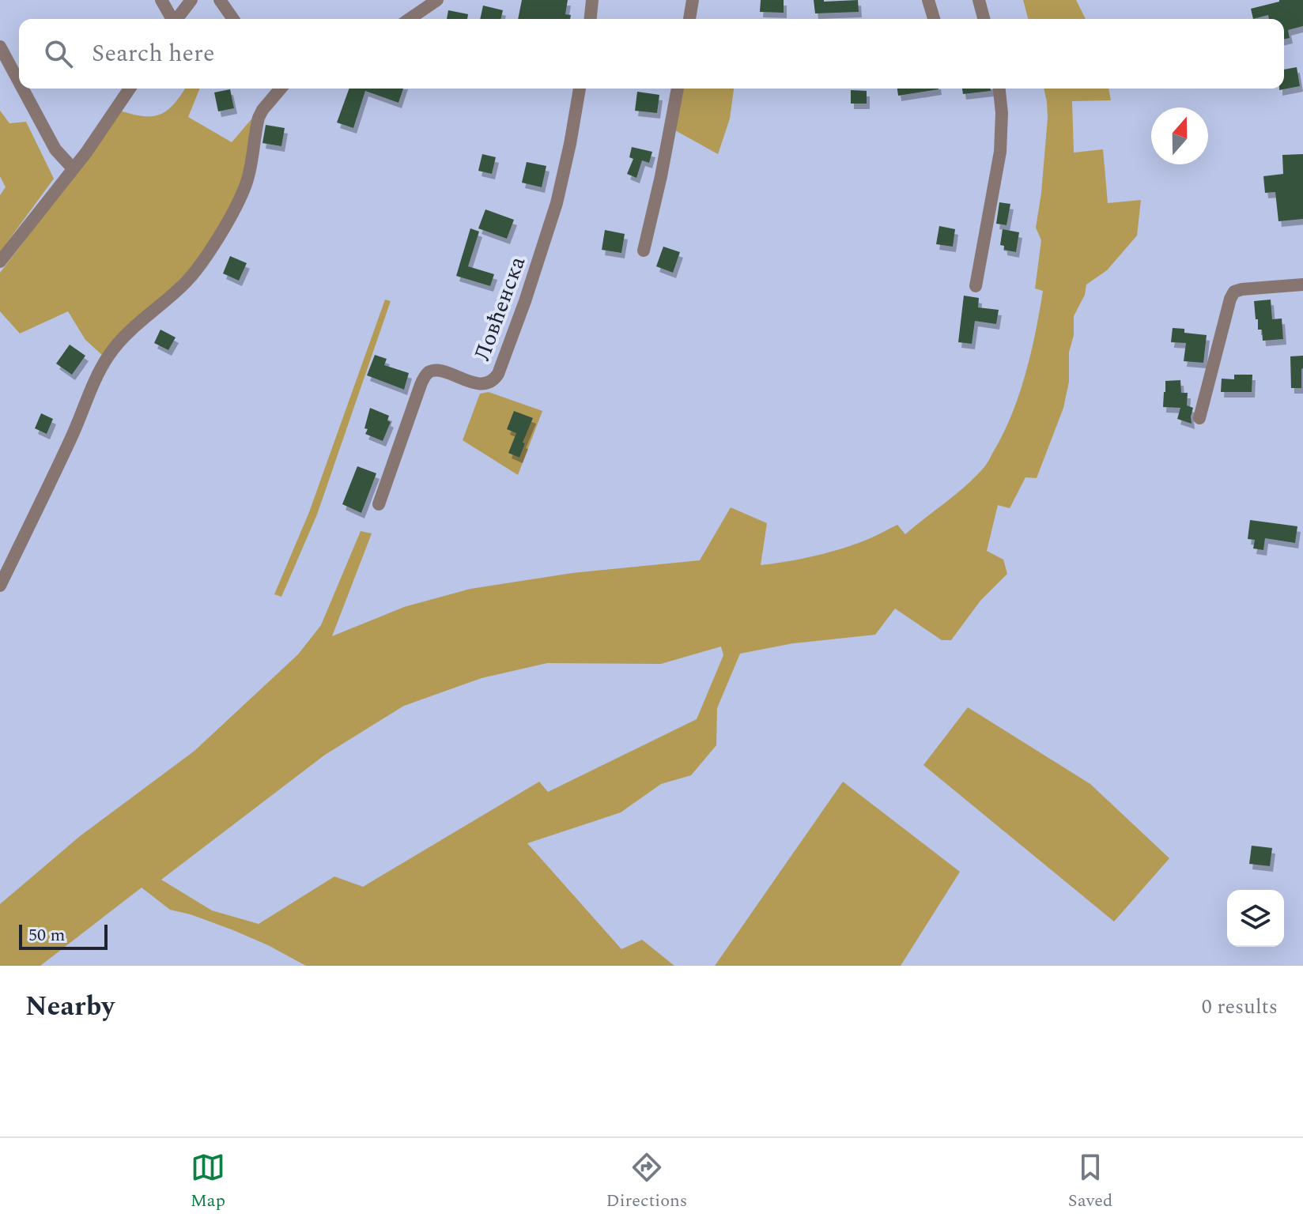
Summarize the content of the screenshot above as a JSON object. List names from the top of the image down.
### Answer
{
  "streets": {
    "street": ["Ловћенска"]
  },
  "scale_bar": "50 m",
  "north": "top",
  "page": {
    "search": "Search here",
    "scale": "50 m",
    "heading": ["Nearby", "0 results"],
    "nav": ["Map", "Directions", "Saved"]
  }
}
